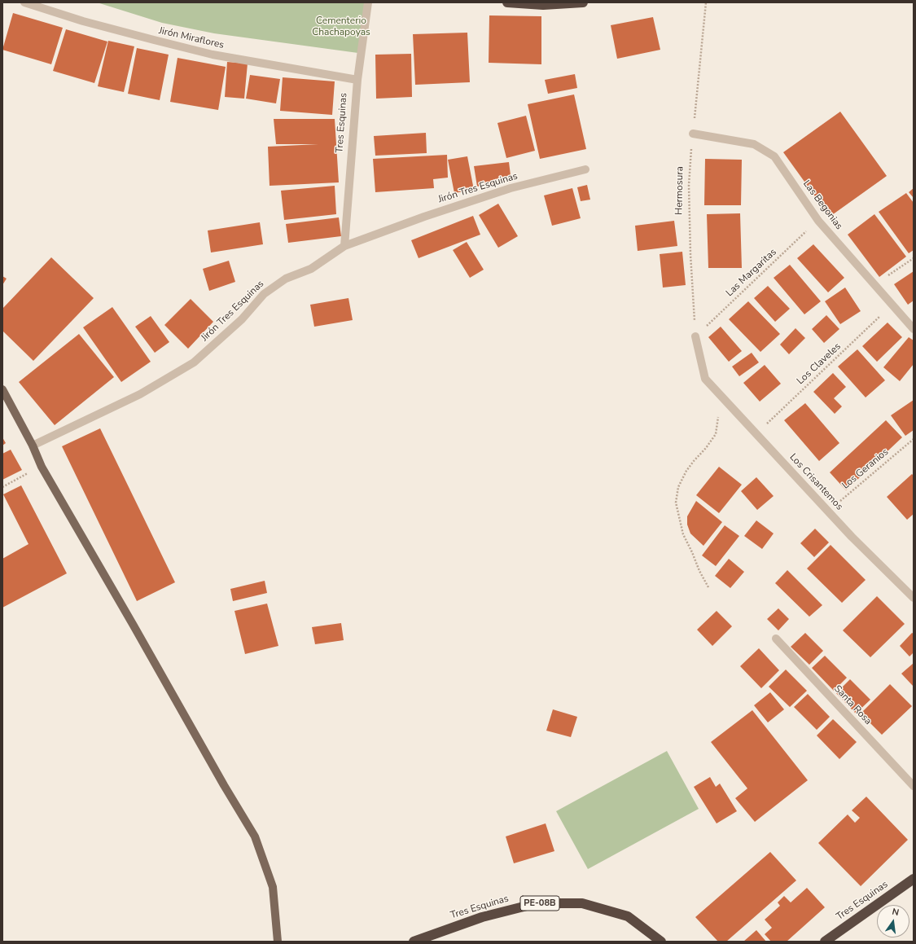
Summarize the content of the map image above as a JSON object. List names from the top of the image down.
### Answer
{
  "streets": {
    "highway": ["Tres Esquinas", "PE-08B"],
    "street": [
      "Jirón Miraflores",
      "Jirón Tres Esquinas",
      "Las Begonias",
      "Los Crisantemos",
      "Santa Rosa"
    ],
    "path": [
      "Hermosura",
      "Las Margaritas",
      "Los Claveles",
      "Los Geranios"
    ]
  },
  "crossings": [
    ["Jirón Miraflores", "Tres Esquinas"],
    ["Tres Esquinas", "Jirón Tres Esquinas"],
    ["Hermosura", "Las Begonias"],
    ["Hermosura", "Las Margaritas"],
    ["Hermosura", "Los Crisantemos"],
    ["Las Begonias", "Las Margaritas"],
    ["Las Begonias", "Los Claveles"],
    ["Las Margaritas", "Los Crisantemos"],
    ["Los Claveles", "Los Crisantemos"],
    ["Los Geranios", "Los Crisantemos"]
  ],
  "parks": ["Cementerio Chachapoyas"],
  "north": "top"
}
